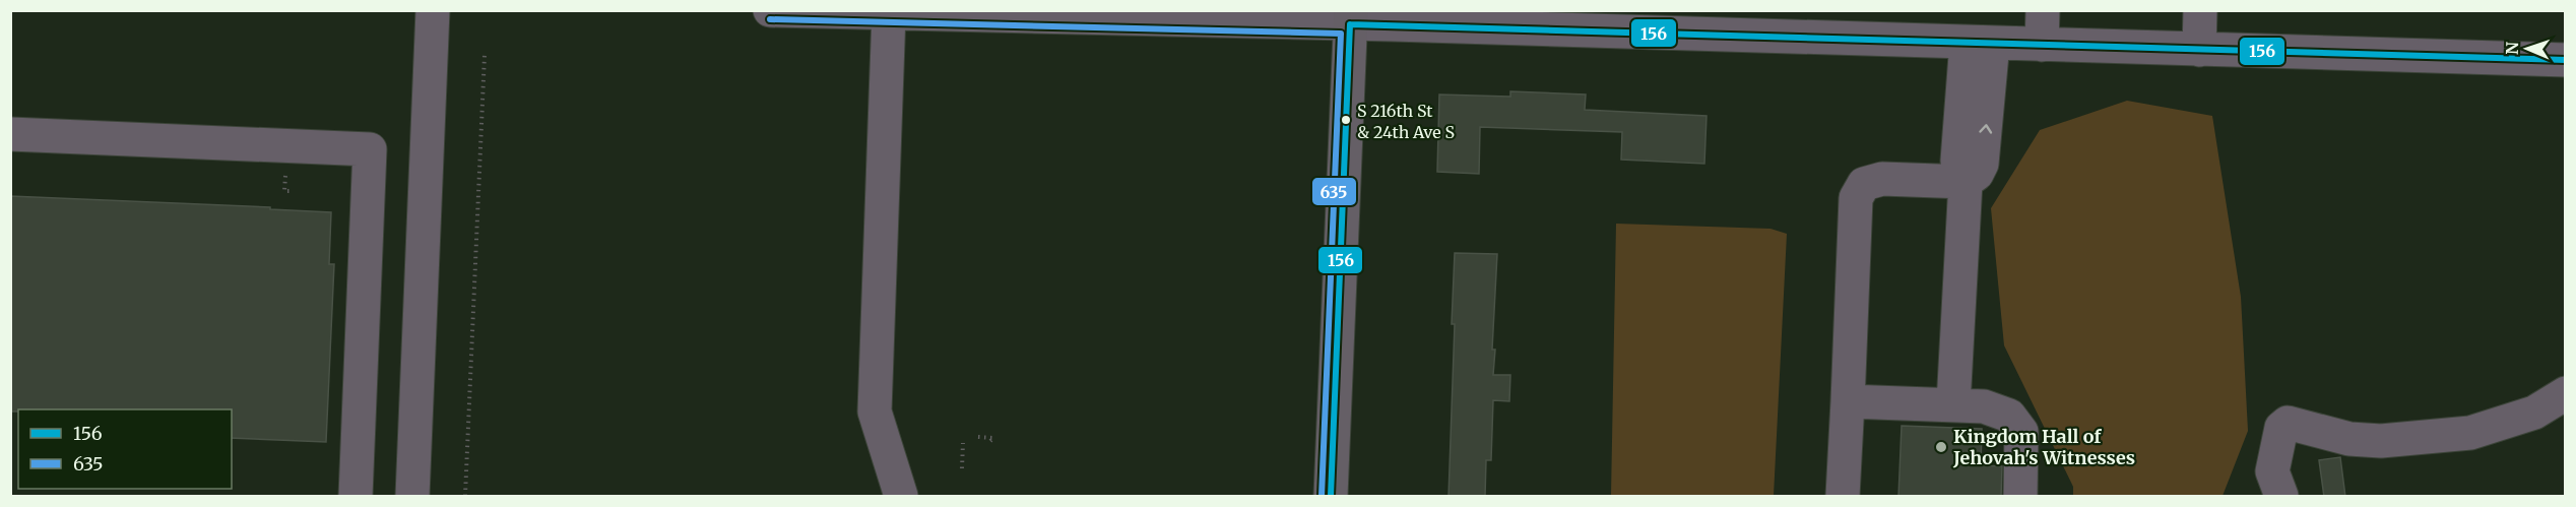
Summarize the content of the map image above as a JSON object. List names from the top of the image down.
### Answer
{
  "places": ["S 216th St & 24th Ave S", "Kingdom Hall of Jehovah's Witnesses"],
  "lines": ["transit line 635", "transit line 156"],
  "legend": ["156", "635"],
  "north": "left"
}
